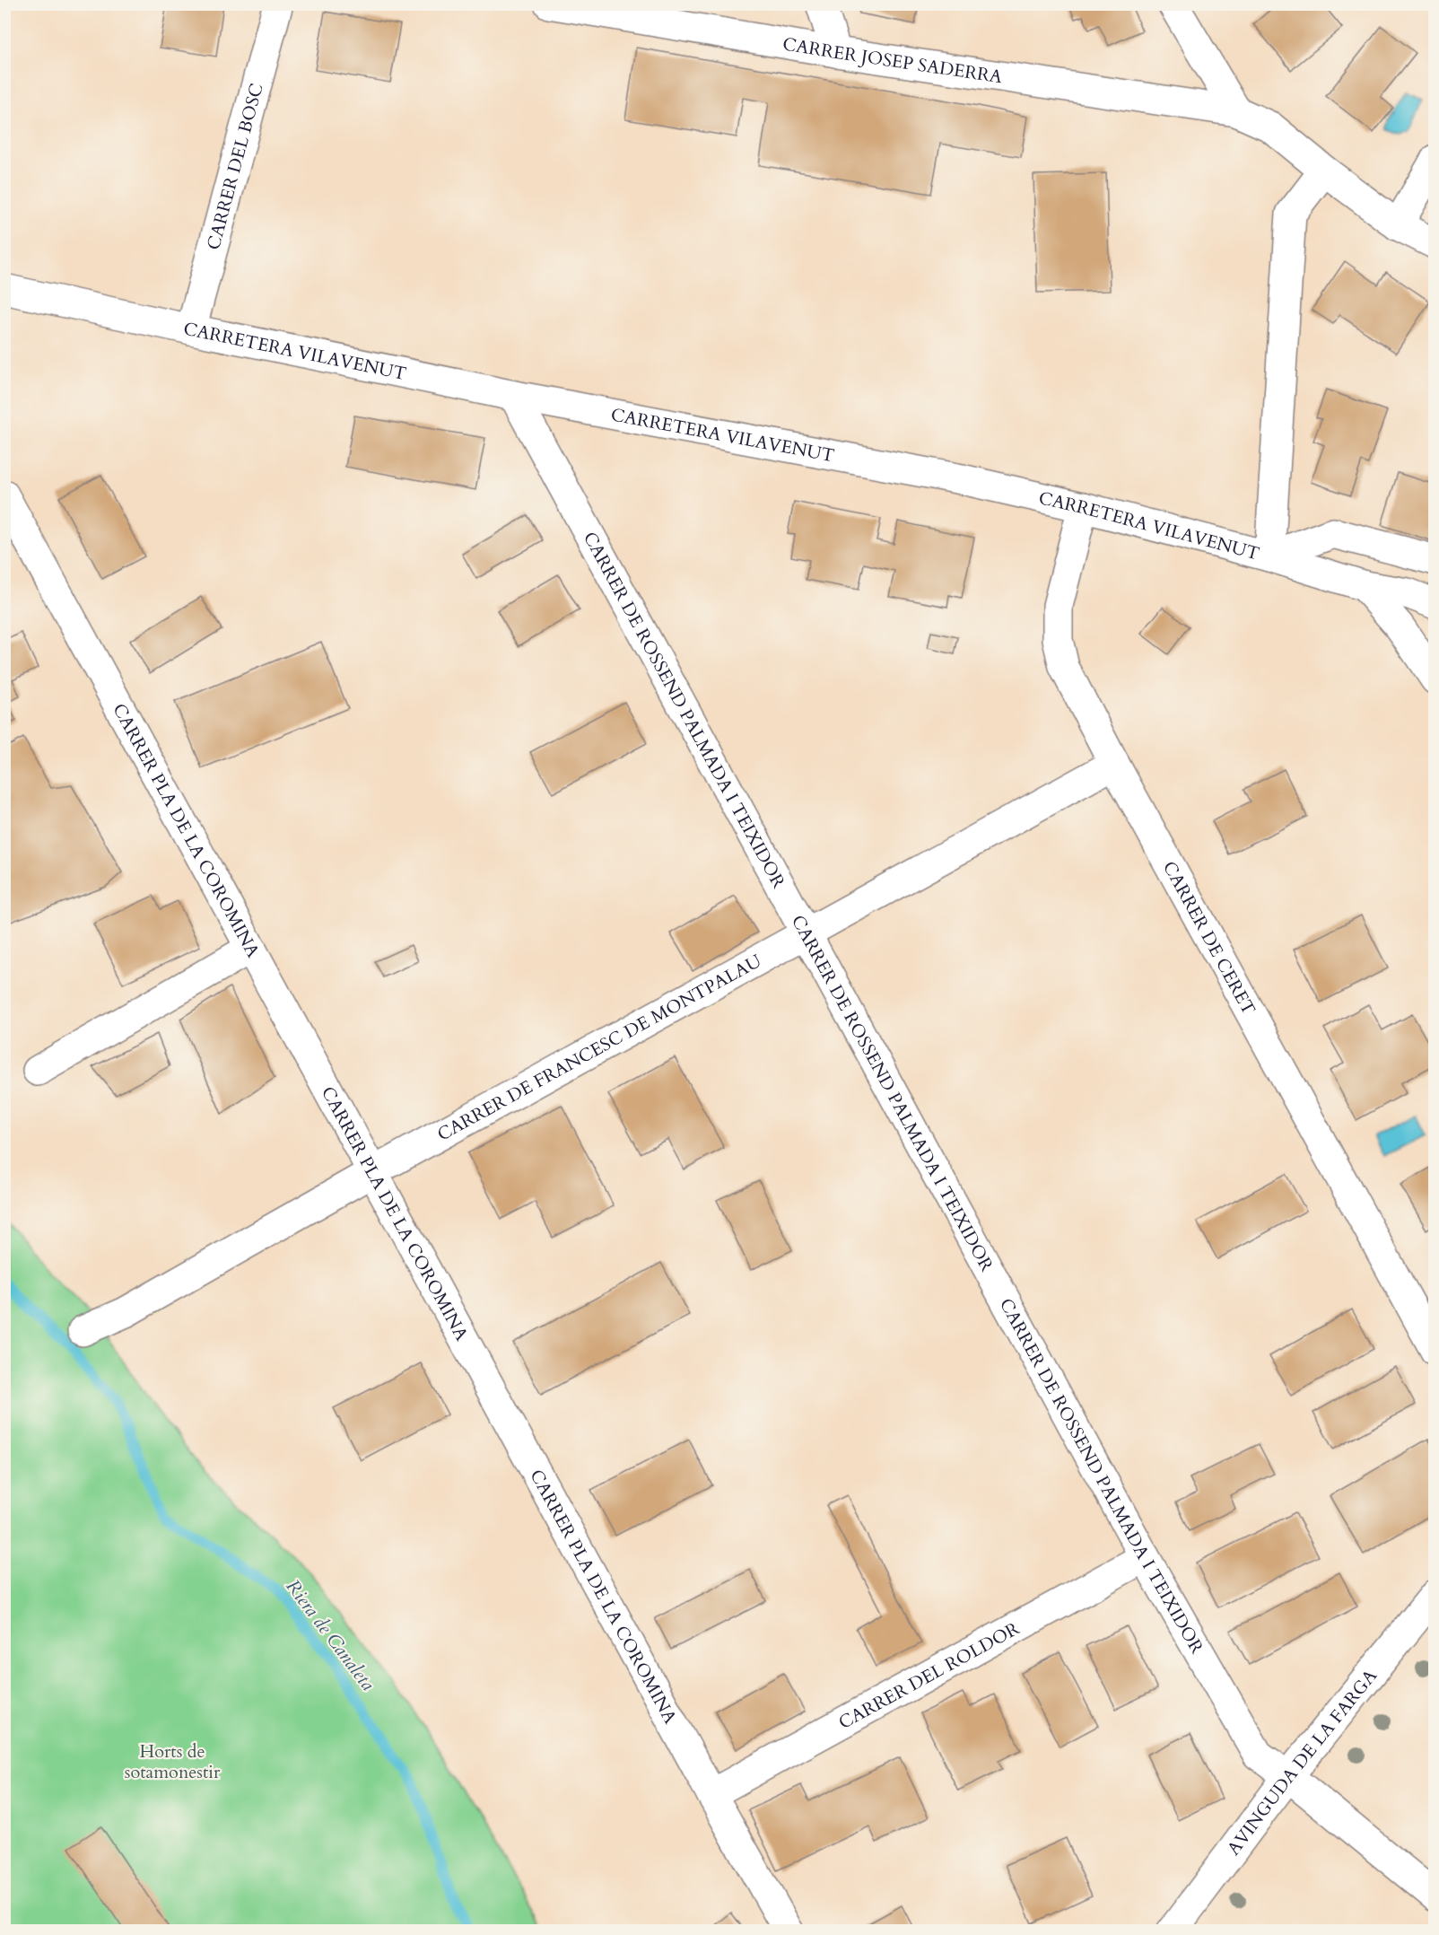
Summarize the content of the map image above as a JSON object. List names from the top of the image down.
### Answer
{
  "streets": {
    "street": [
      "CARRER JOSEP SADERRA",
      "CARRER DEL BOSC",
      "CARRETERA VILAVENUT",
      "CARRER DE ROSSEND PALMADA I TEIXIDOR",
      "CARRER PLA DE LA COROMINA",
      "CARRER DE CERET",
      "CARRER DE FRANCESC DE MONTPALAU",
      "CARRER DEL ROLDOR",
      "AVINGUDA DE LA FARGA"
    ]
  },
  "crossings": [
    ["CARRER DEL BOSC", "CARRETERA VILAVENUT"],
    ["CARRETERA VILAVENUT", "CARRER DE ROSSEND PALMADA I TEIXIDOR"],
    ["CARRETERA VILAVENUT", "CARRER DE CERET"],
    ["CARRER DE ROSSEND PALMADA I TEIXIDOR", "CARRER DE FRANCESC DE MONTPALAU"],
    ["CARRER DE ROSSEND PALMADA I TEIXIDOR", "CARRER DEL ROLDOR"],
    ["CARRER DE ROSSEND PALMADA I TEIXIDOR", "AVINGUDA DE LA FARGA"],
    ["CARRER PLA DE LA COROMINA", "CARRER DE FRANCESC DE MONTPALAU"],
    ["CARRER PLA DE LA COROMINA", "CARRER DEL ROLDOR"],
    ["CARRER DE CERET", "CARRER DE FRANCESC DE MONTPALAU"]
  ],
  "water": ["Riera de Canaleta"],
  "parks": ["Horts de sotamonestir"]
}
